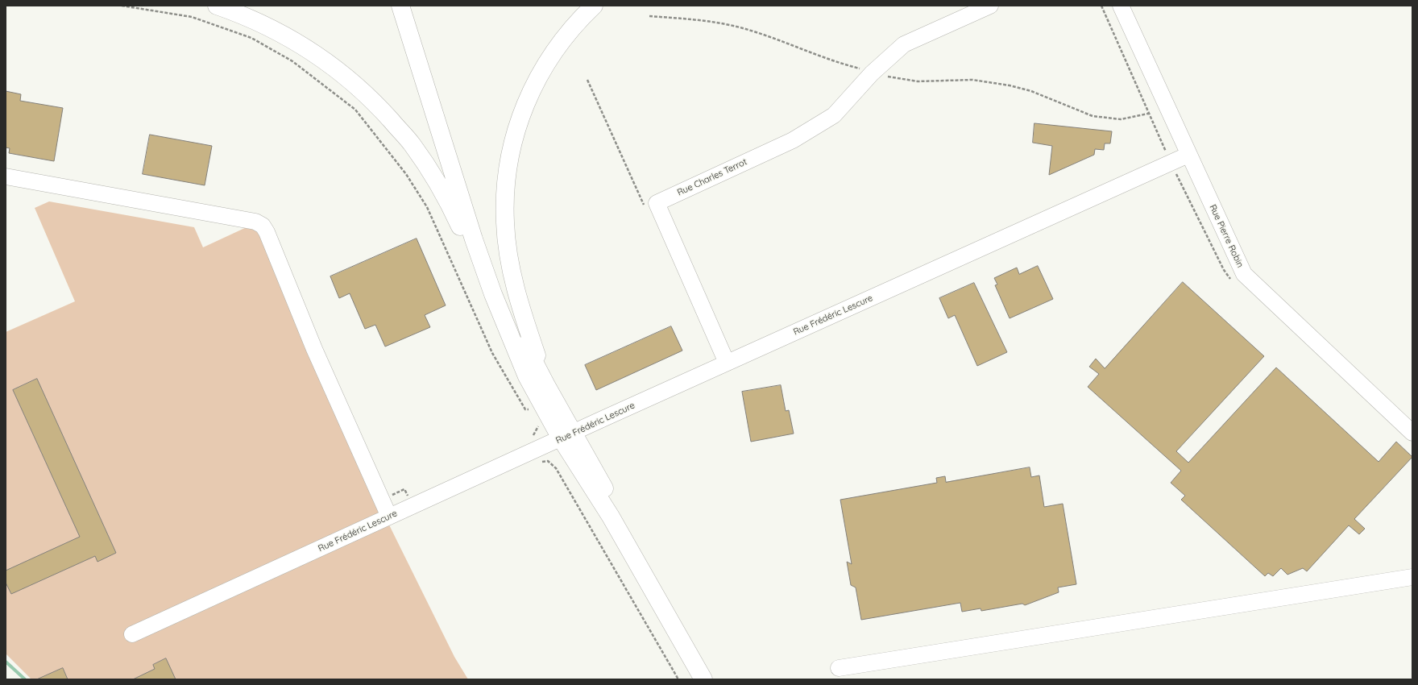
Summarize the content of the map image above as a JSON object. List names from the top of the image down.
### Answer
{
  "streets": {
    "street": ["Rue Charles Terrot", "Rue Pierre Robin", "Rue Frédéric Lescure"]
  },
  "crossings": [
    ["Rue Charles Terrot", "Rue Frédéric Lescure"],
    ["Rue Pierre Robin", "Rue Frédéric Lescure"]
  ]
}
